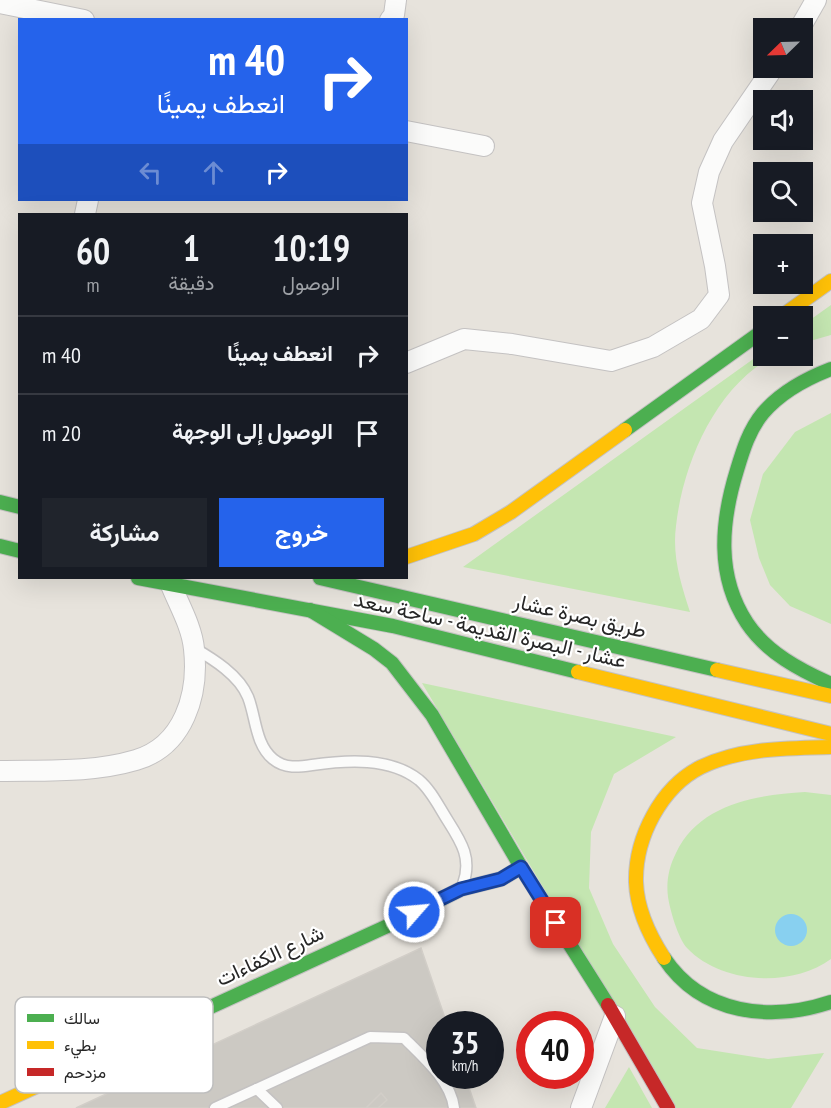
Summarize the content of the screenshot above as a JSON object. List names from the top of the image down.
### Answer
{
  "streets": {
    "main road": ["طريق بصرة عشار", "عشار - البصرة القديمة - ساحة سعد", "شارع الكفاءات"]
  },
  "legend": ["سالك", "بطيء", "مزدحم"],
  "north": "bottom left",
  "page": {
    "map_buttons": ["+", "−"],
    "turn": ["40 m", "انعطف يمينًا"],
    "eta": [
      "10:19",
      "الوصول",
      "1",
      "دقيقة",
      "60",
      "m"
    ],
    "list": [
      {
        "name": "انعطف يمينًا",
        "value": "40 m"
      },
      {
        "name": "الوصول إلى الوجهة",
        "value": "20 m"
      }
    ],
    "buttons": ["خروج", "مشاركة"],
    "speed": "35 km/h",
    "limit": "40"
  }
}
